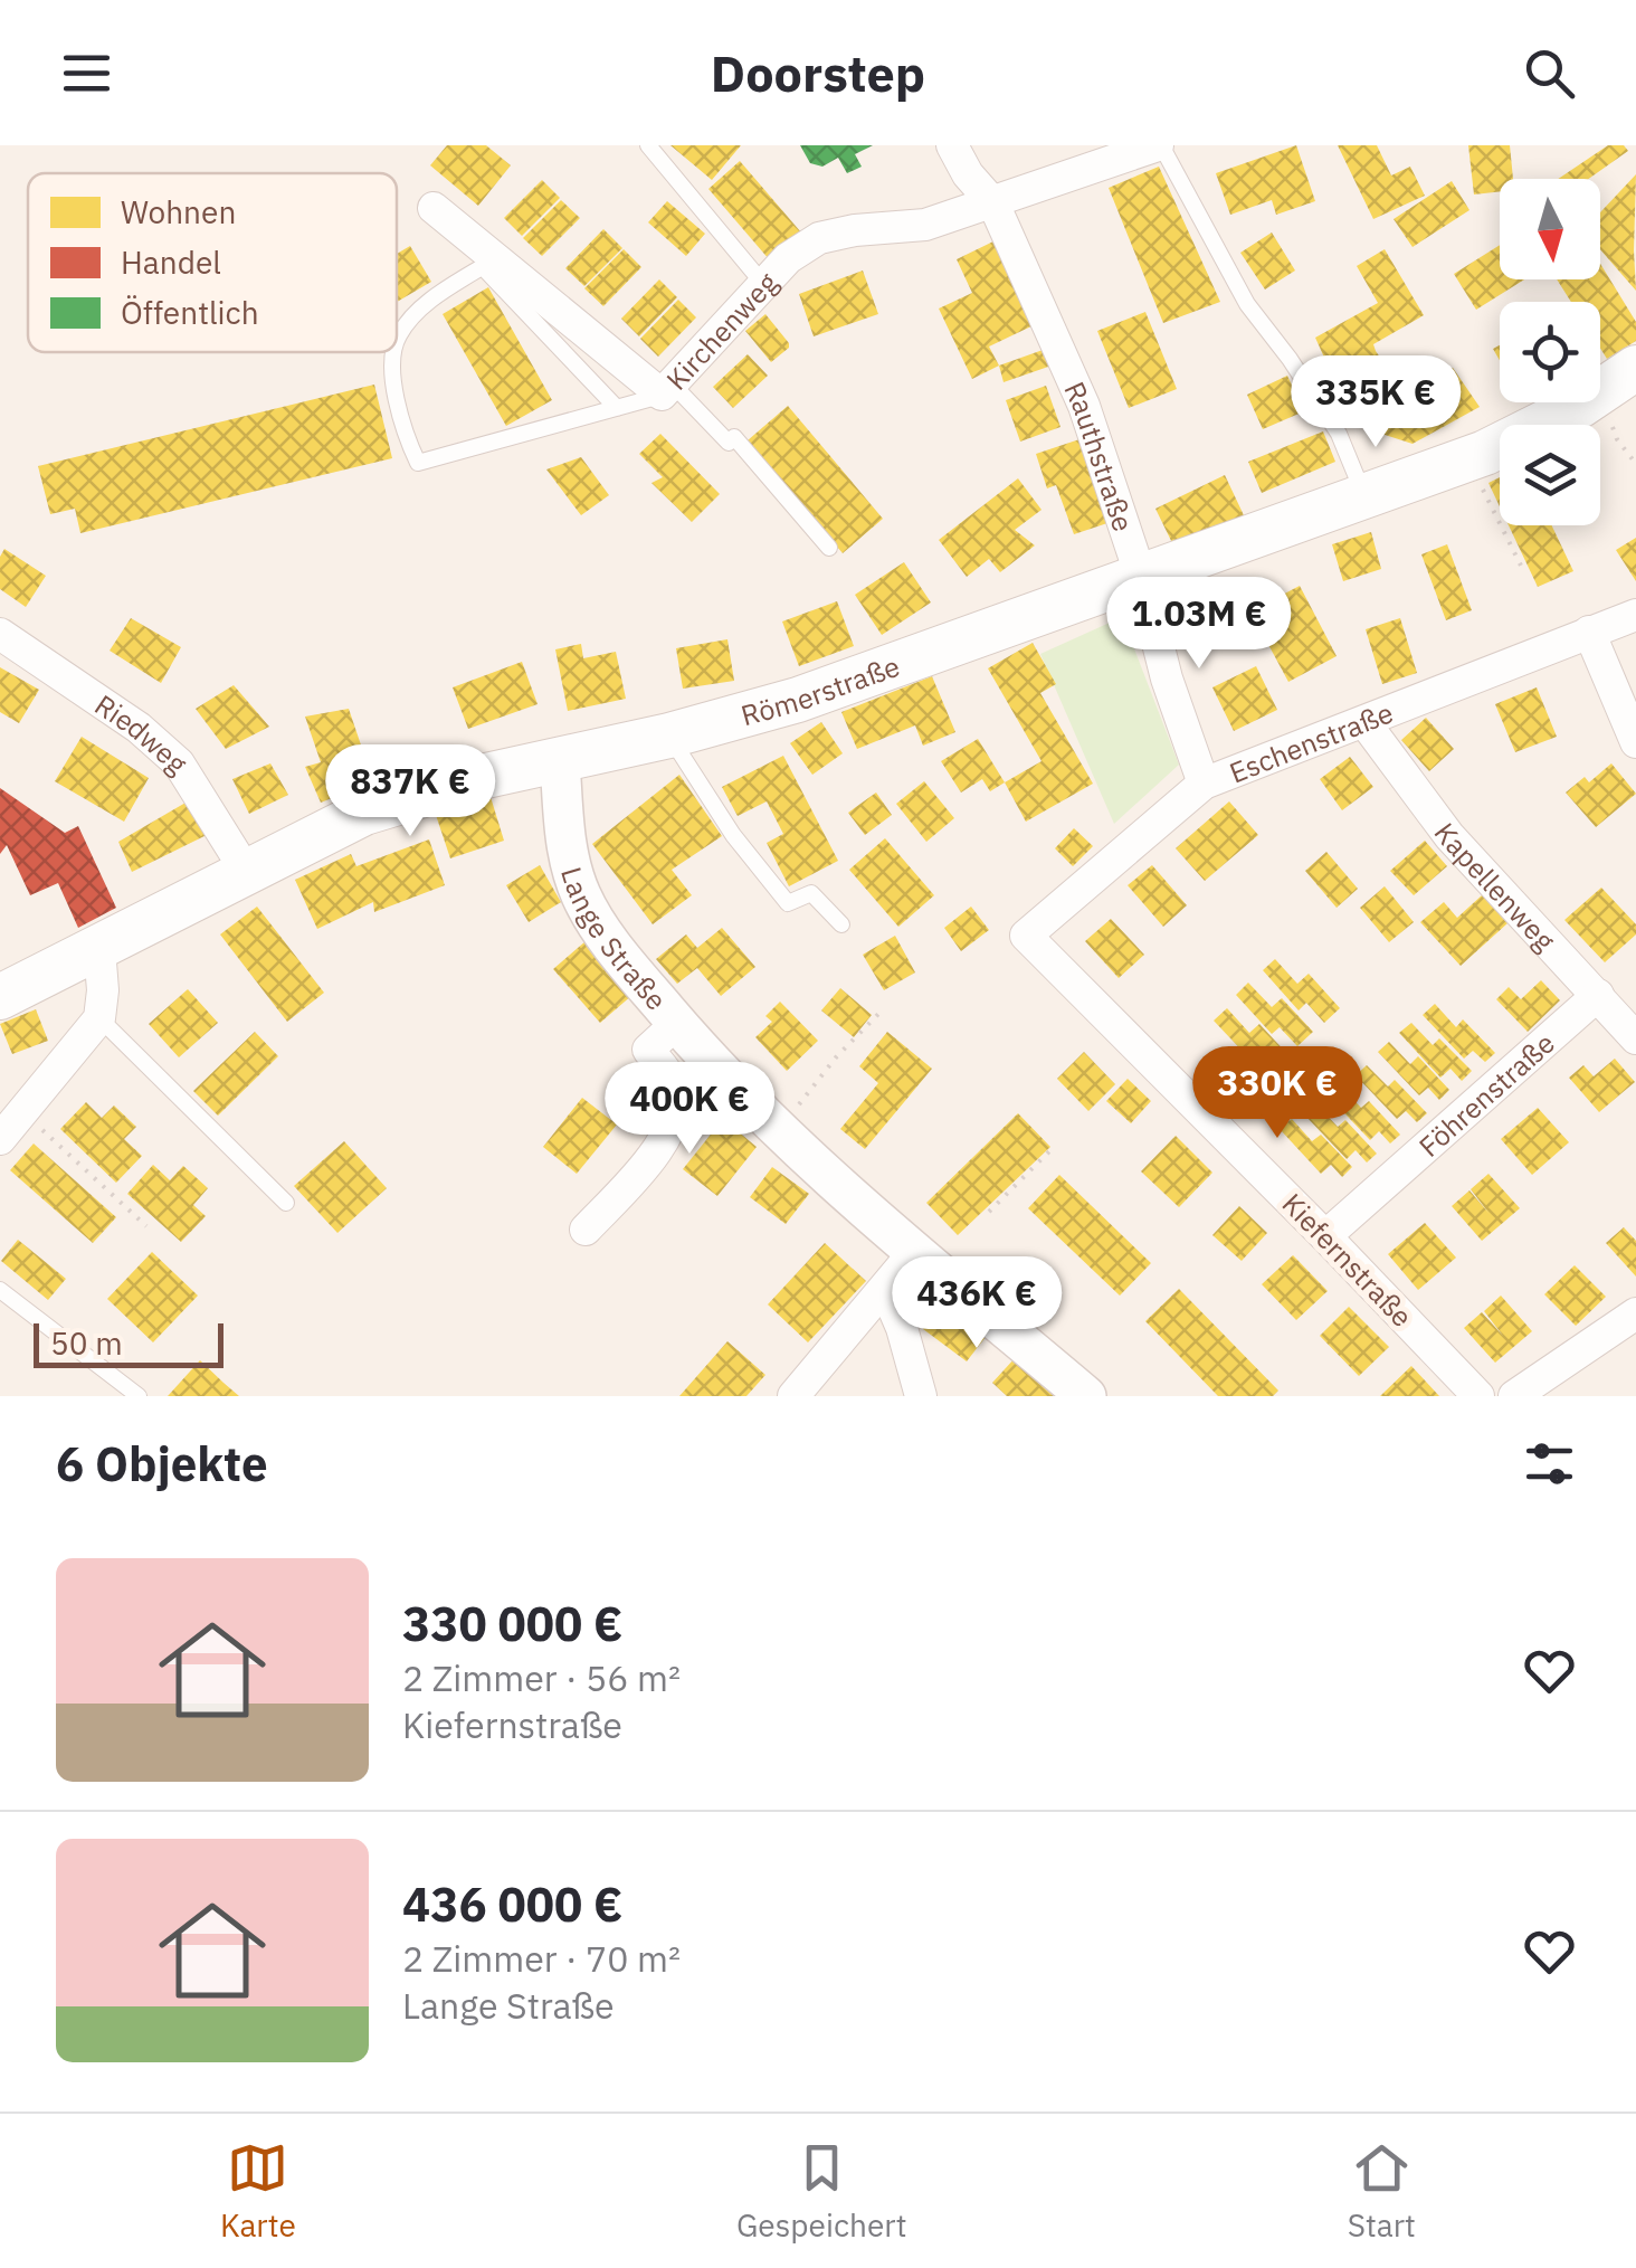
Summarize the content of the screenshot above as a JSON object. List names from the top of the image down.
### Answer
{
  "streets": {
    "main road": ["Römerstraße"],
    "street": [
      "Kirchenweg",
      "Rauthstraße",
      "Riedweg",
      "Eschenstraße",
      "Kapellenweg",
      "Lange Straße",
      "Föhrenstraße",
      "Kiefernstraße"
    ]
  },
  "crossings": [
    ["Kirchenweg", "Rauthstraße"],
    ["Rauthstraße", "Römerstraße"],
    ["Rauthstraße", "Eschenstraße"],
    ["Römerstraße", "Riedweg"],
    ["Römerstraße", "Lange Straße"],
    ["Eschenstraße", "Kapellenweg"],
    ["Eschenstraße", "Kiefernstraße"],
    ["Kapellenweg", "Föhrenstraße"],
    ["Föhrenstraße", "Kiefernstraße"]
  ],
  "legend": ["Wohnen", "Handel", "Öffentlich"],
  "scale_bar": "50 m",
  "north": "bottom",
  "page": {
    "header": "Doorstep",
    "price": [
      "335K €",
      "1.03M €",
      "837K €",
      "330K €",
      "400K €",
      "436K €"
    ],
    "scale": "50 m",
    "heading": "6 Objekte",
    "list": [
      {
        "name": "330 000 €",
        "note": "2 Zimmer · 56 m² · Kiefernstraße"
      },
      {
        "name": "436 000 €",
        "note": "2 Zimmer · 70 m² · Lange Straße"
      }
    ],
    "tabs": ["Karte", "Gespeichert", "Start"]
  }
}
